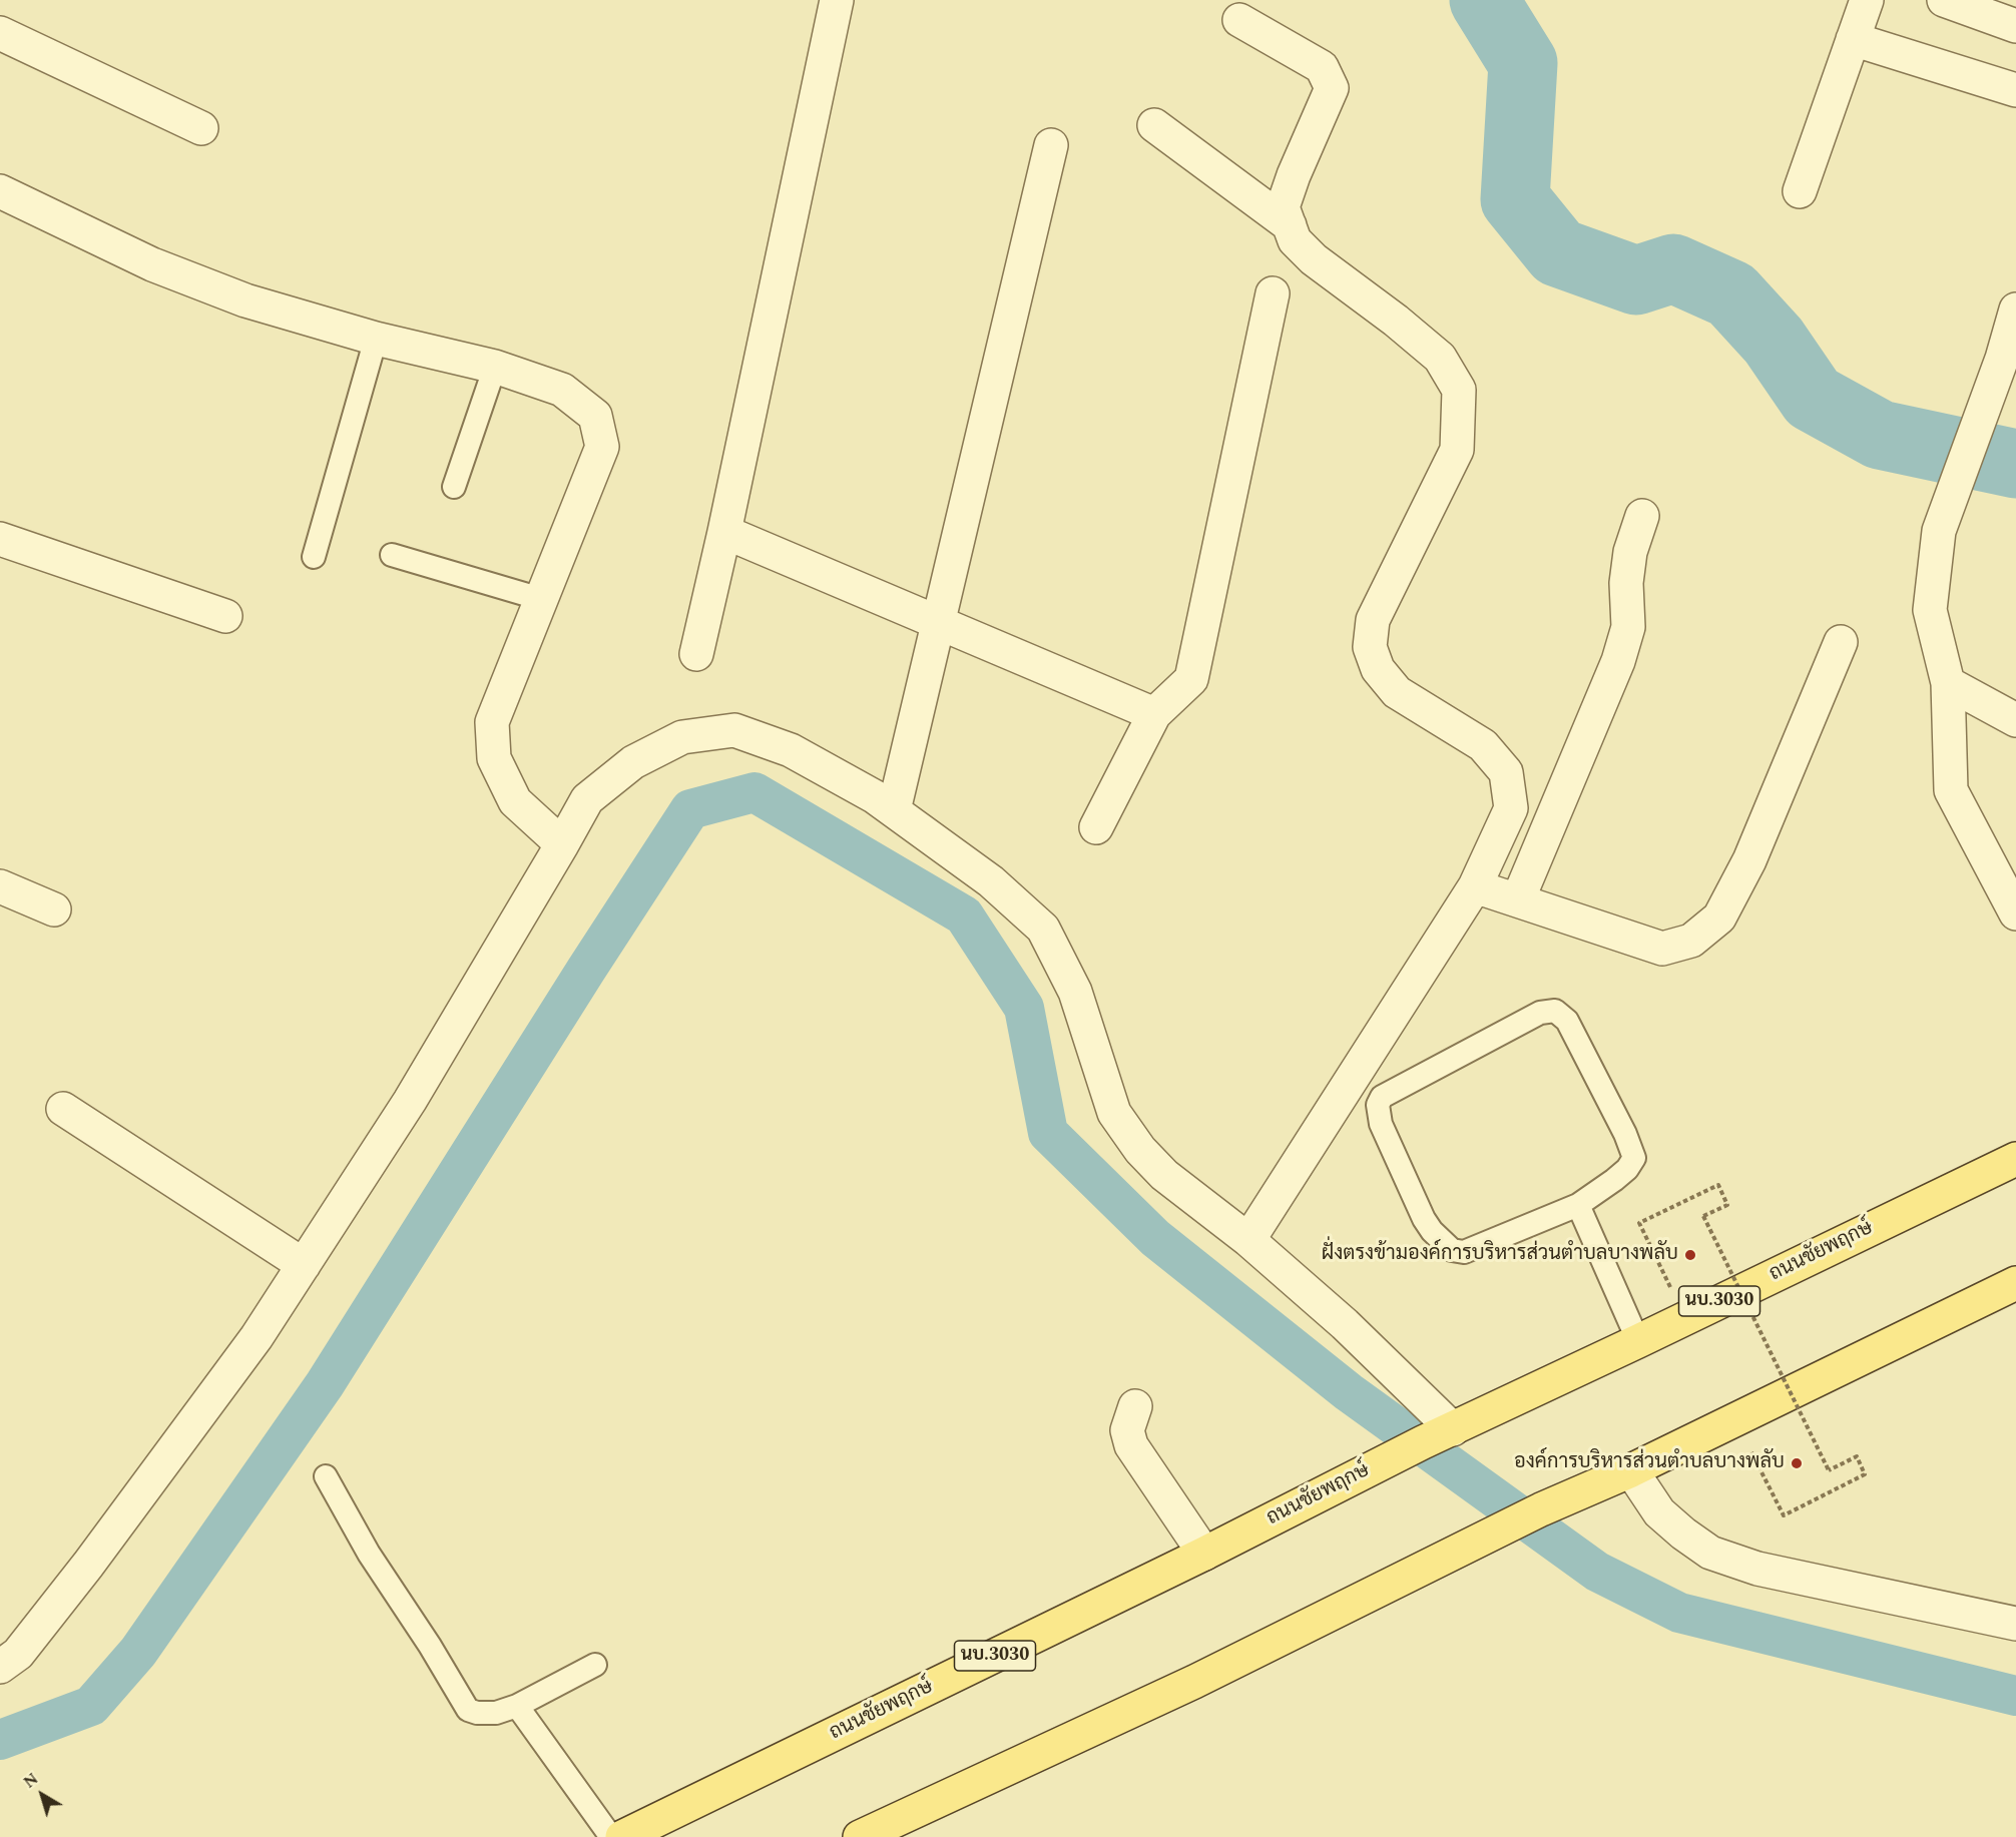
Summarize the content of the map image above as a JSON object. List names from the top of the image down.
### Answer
{
  "streets": {
    "main road": ["ถนนชัยพฤกษ์", "นบ.3030"]
  },
  "places": ["ฝั่งตรงข้ามองค์การบริหารส่วนตำบลบางพลับ", "องค์การบริหารส่วนตำบลบางพลับ"],
  "north": "top left"
}
